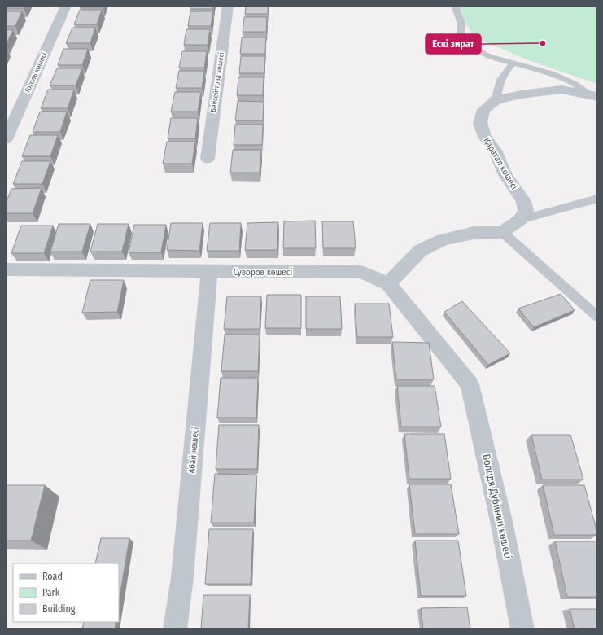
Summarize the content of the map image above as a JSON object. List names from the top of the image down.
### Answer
{
  "streets": {
    "street": [
      "Гоголь көшесі",
      "Бәйсейітова көшесі",
      "Қаратал көшесі",
      "Суворов көшесі",
      "Абай көшесі",
      "Володя Дубинин көшесі"
    ]
  },
  "crossings": [
    ["Суворов көшесі", "Абай көшесі"],
    ["Суворов көшесі", "Володя Дубинин көшесі"]
  ],
  "places": ["Ескі зират"],
  "legend": ["Road", "Park", "Building"]
}
